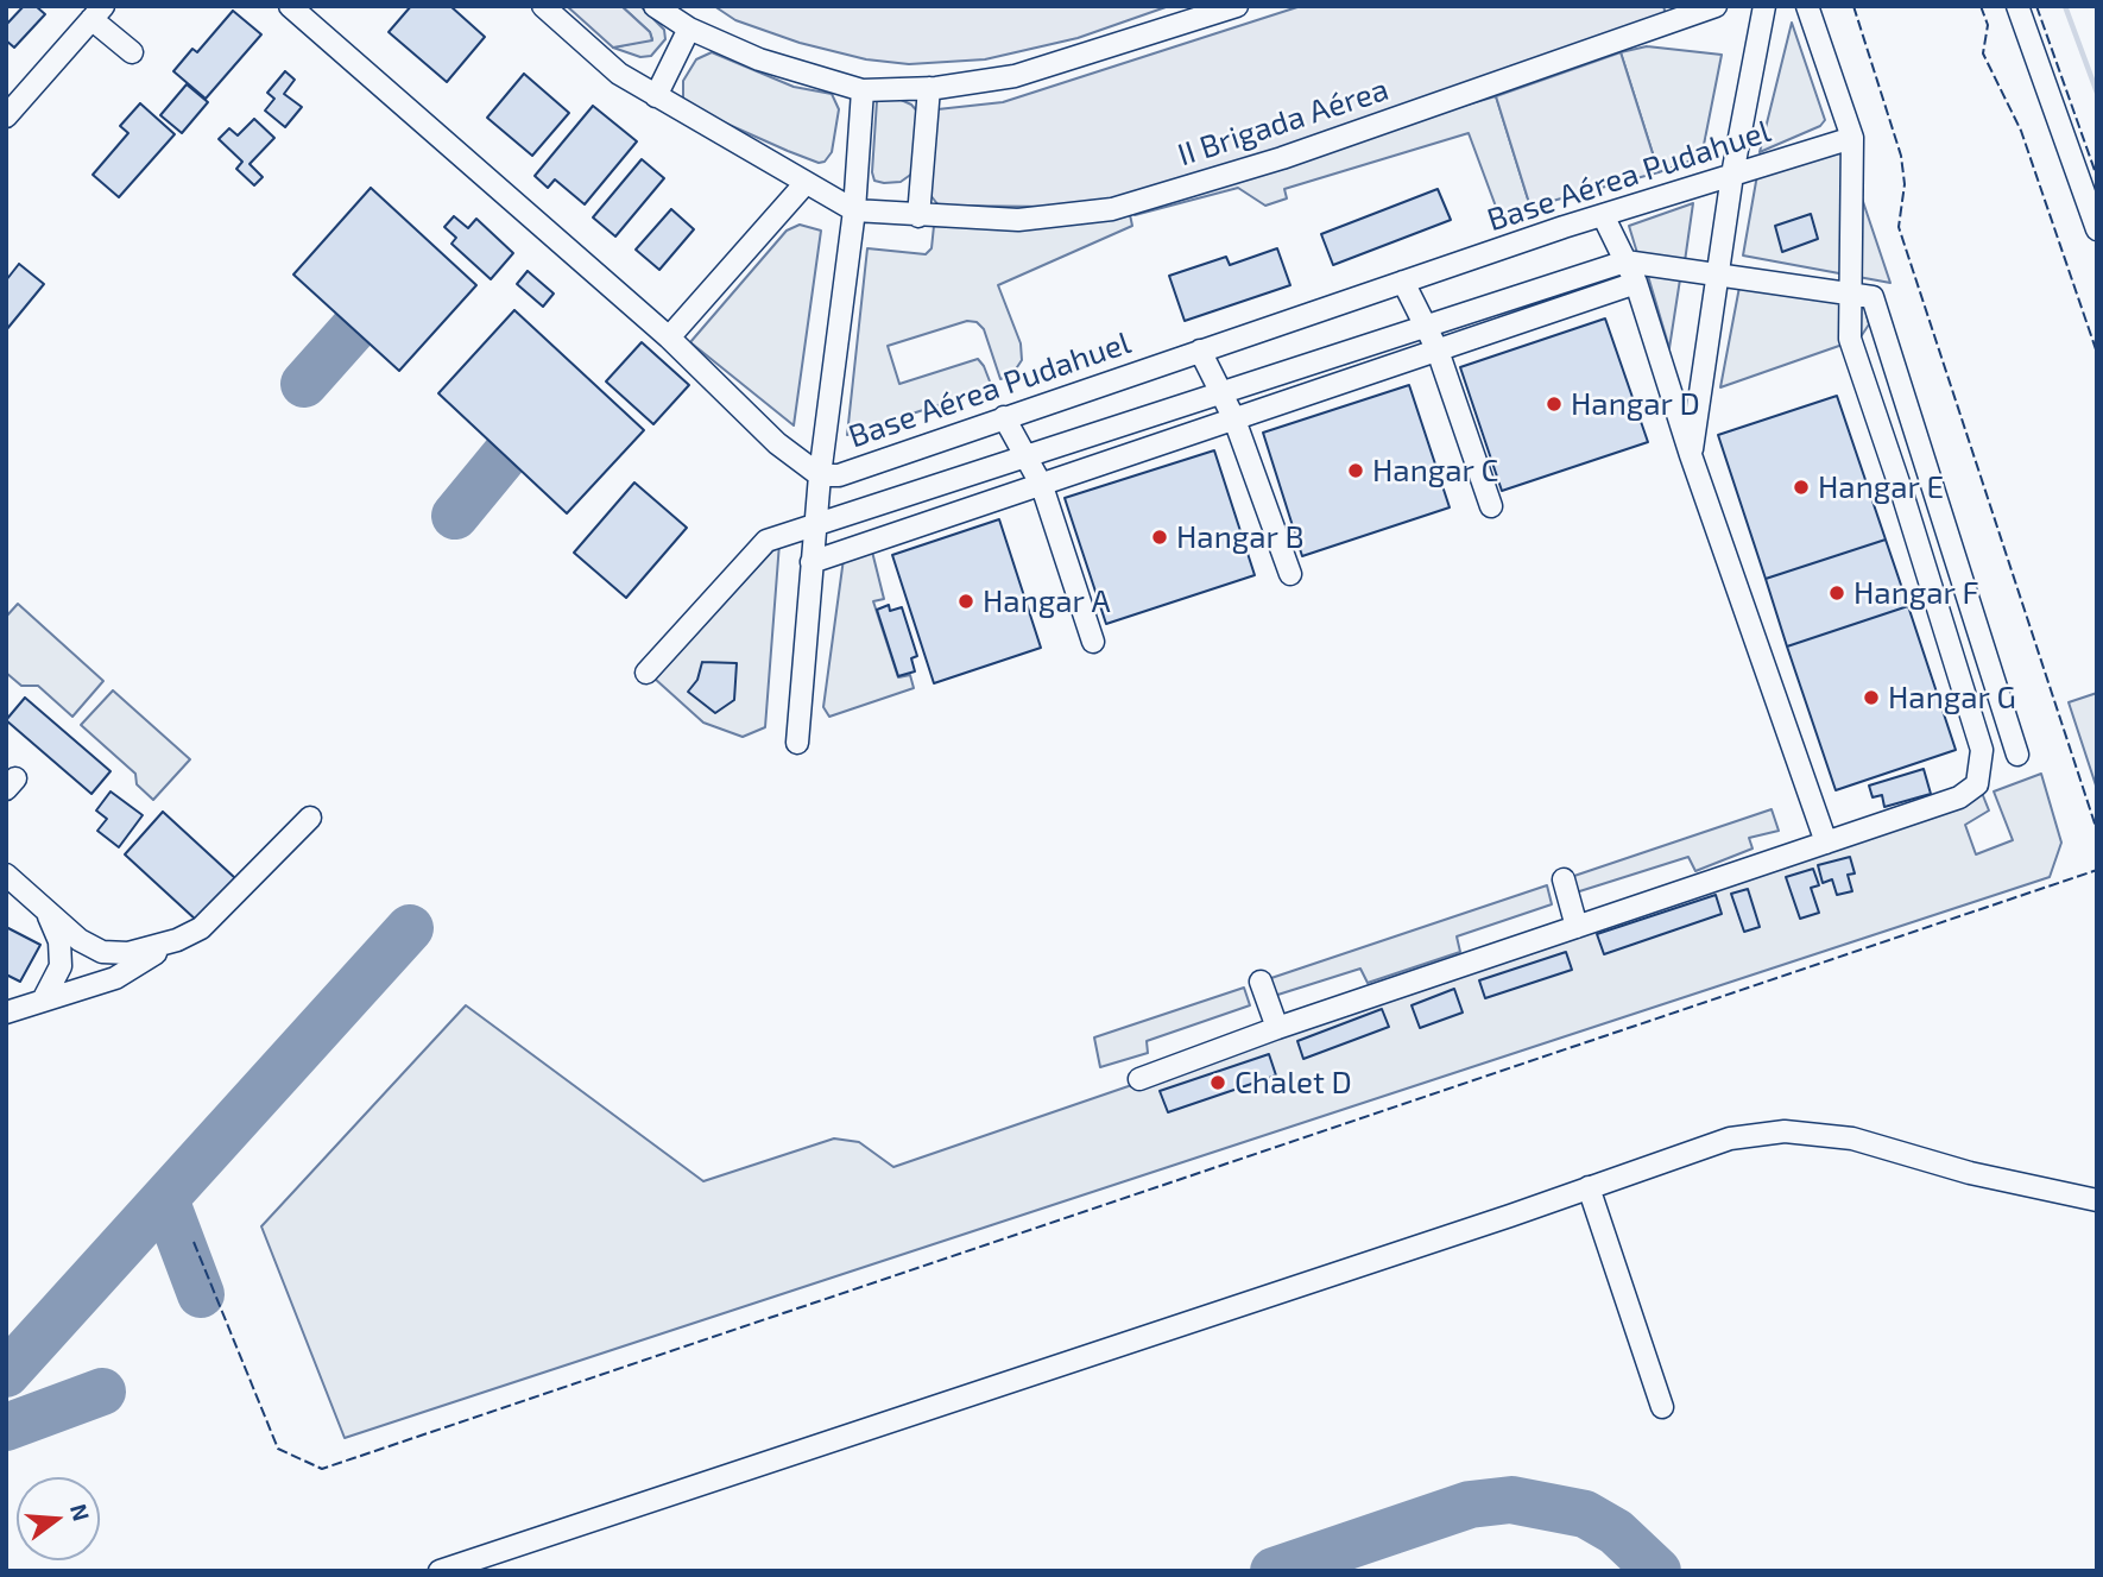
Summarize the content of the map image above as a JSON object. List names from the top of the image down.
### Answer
{
  "streets": {
    "street": ["II Brigada Aérea", "Base Aérea Pudahuel"]
  },
  "places": [
    "Hangar D",
    "Hangar C",
    "Hangar E",
    "Hangar B",
    "Hangar F",
    "Hangar A",
    "Hangar G",
    "Chalet D"
  ],
  "north": "right"
}
